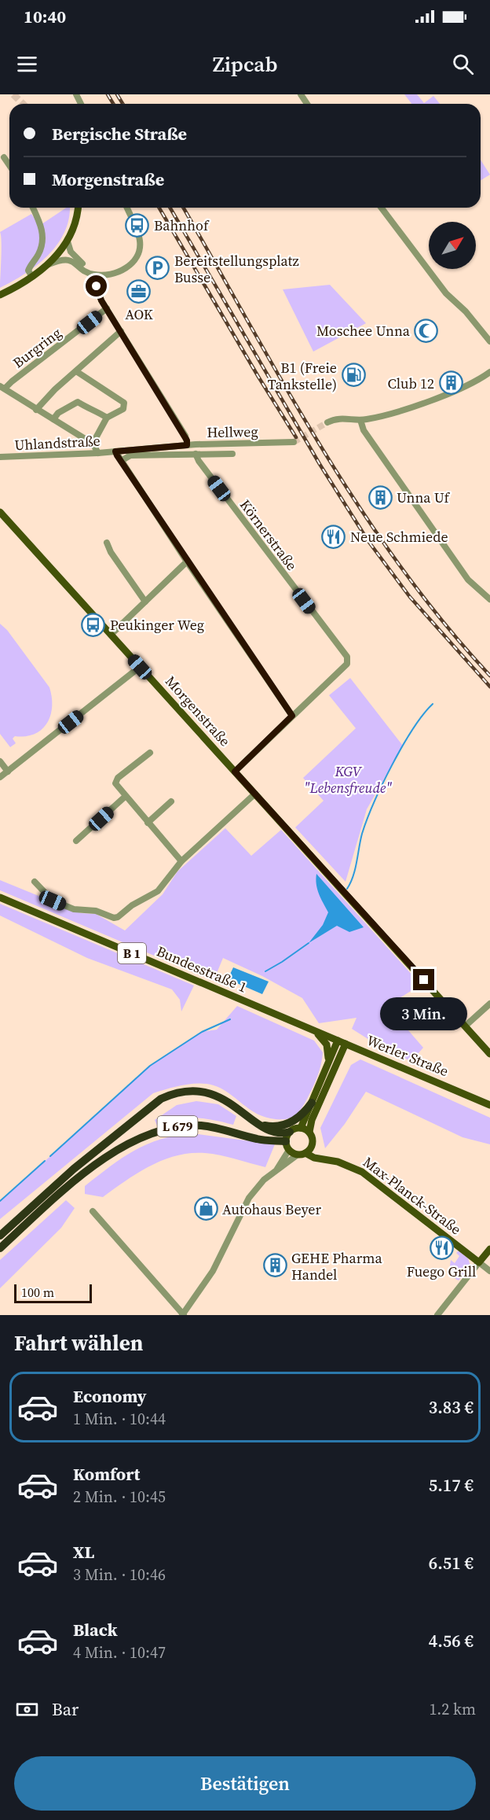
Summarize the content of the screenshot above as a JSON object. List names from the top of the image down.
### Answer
{
  "streets": {
    "highway": ["L 679"],
    "main road": [
      "Morgenstraße",
      "B 1",
      "Bundesstraße 1",
      "Werler Straße",
      "Max-Planck-Straße"
    ],
    "street": [
      "Burgring",
      "Hellweg",
      "Uhlandstraße",
      "Körnerstraße"
    ]
  },
  "crossings": [
    ["Hellweg", "Uhlandstraße"],
    ["Hellweg", "Körnerstraße"],
    ["Körnerstraße", "Morgenstraße"],
    ["Bundesstraße 1", "Werler Straße"],
    ["L 679", "Max-Planck-Straße"]
  ],
  "parks": ["KGV \"Lebensfreude\""],
  "places": {
    "bus stop": ["Bahnhof", "Peukinger Weg"],
    "parking": ["Bereitstellungsplatz Busse"],
    "office": ["AOK"],
    "mosque": ["Moschee Unna"],
    "fuel station": ["B1 (Freie Tankstelle)"],
    "building": ["Club 12", "Unna Uf", "GEHE Pharma Handel"],
    "restaurant": ["Neue Schmiede", "Fuego Grill"],
    "shop": ["Autohaus Beyer"]
  },
  "scale_bar": "100 m",
  "north": "top right",
  "page": {
    "status": "10:40",
    "header": "Zipcab",
    "banner": ["Bergische Straße", "Morgenstraße"],
    "bubble": "3 Min.",
    "scale": "100 m",
    "heading": "Fahrt wählen",
    "list": [
      {
        "name": "Economy",
        "note": "1 Min. · 10:44",
        "value": "3.83 €"
      },
      {
        "name": "Komfort",
        "note": "2 Min. · 10:45",
        "value": "5.17 €"
      },
      {
        "name": "XL",
        "note": "3 Min. · 10:46",
        "value": "6.51 €"
      },
      {
        "name": "Black",
        "note": "4 Min. · 10:47",
        "value": "4.56 €"
      }
    ],
    "pay": ["Bar", "1.2 km"],
    "buttons": "Bestätigen"
  }
}
